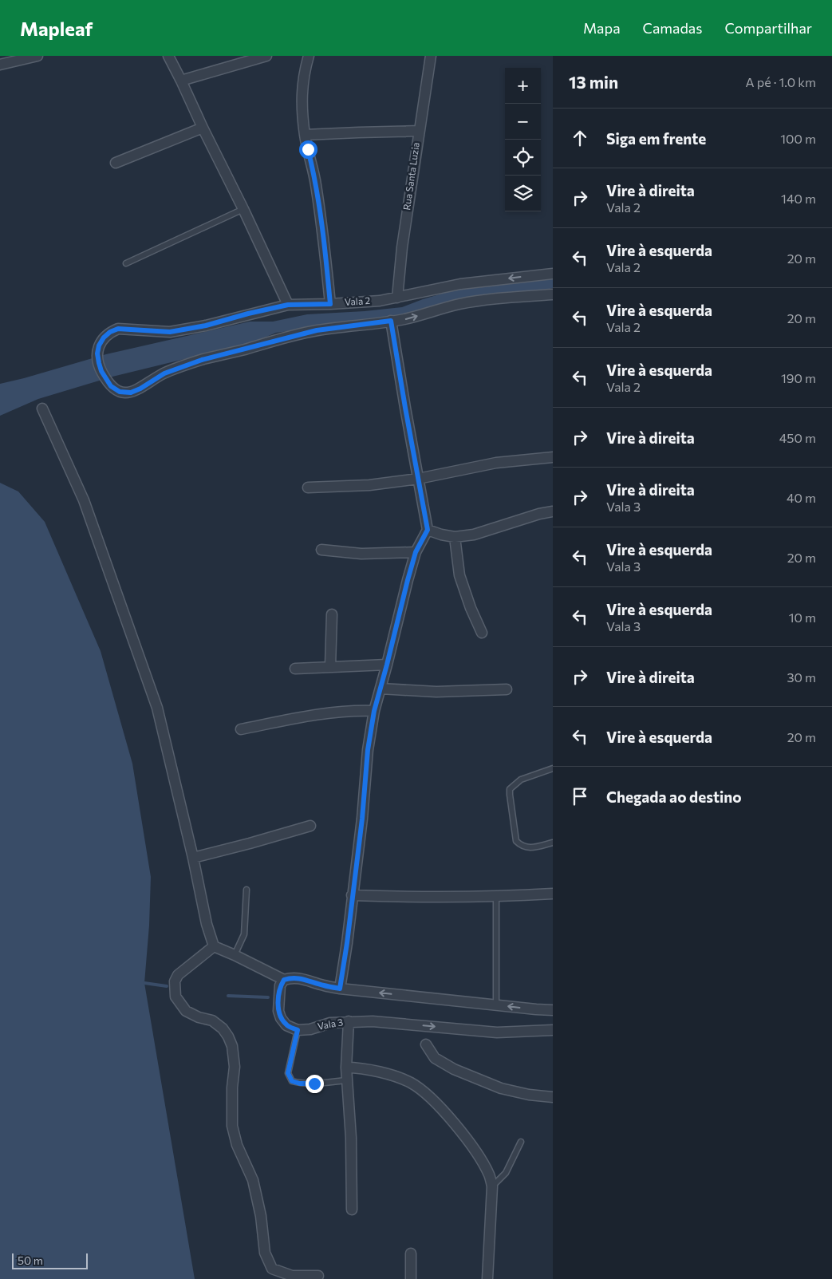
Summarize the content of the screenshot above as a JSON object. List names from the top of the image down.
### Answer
{
  "streets": {
    "street": ["Rua Santa Luzia", "Vala 2", "Vala 3"]
  },
  "crossings": [
    ["Rua Santa Luzia", "Vala 2"]
  ],
  "scale_bar": "50 m",
  "page": {
    "header": "Mapleaf",
    "nav": ["Mapa", "Camadas", "Compartilhar"],
    "heading": ["13 min", "A pé · 1.0 km"],
    "map_buttons": ["+", "−"],
    "list": [
      ["Siga em frente", "100 m"],
      ["Vire à direita", "Vala 2", "140 m"],
      ["Vire à esquerda", "Vala 2", "20 m"],
      ["Vire à esquerda", "Vala 2", "20 m"],
      ["Vire à esquerda", "Vala 2", "190 m"],
      ["Vire à direita", "450 m"],
      ["Vire à direita", "Vala 3", "40 m"],
      ["Vire à esquerda", "Vala 3", "20 m"],
      ["Vire à esquerda", "Vala 3", "10 m"],
      ["Vire à direita", "30 m"],
      ["Vire à esquerda", "20 m"],
      "Chegada ao destino"
    ],
    "scale": "50 m"
  }
}
